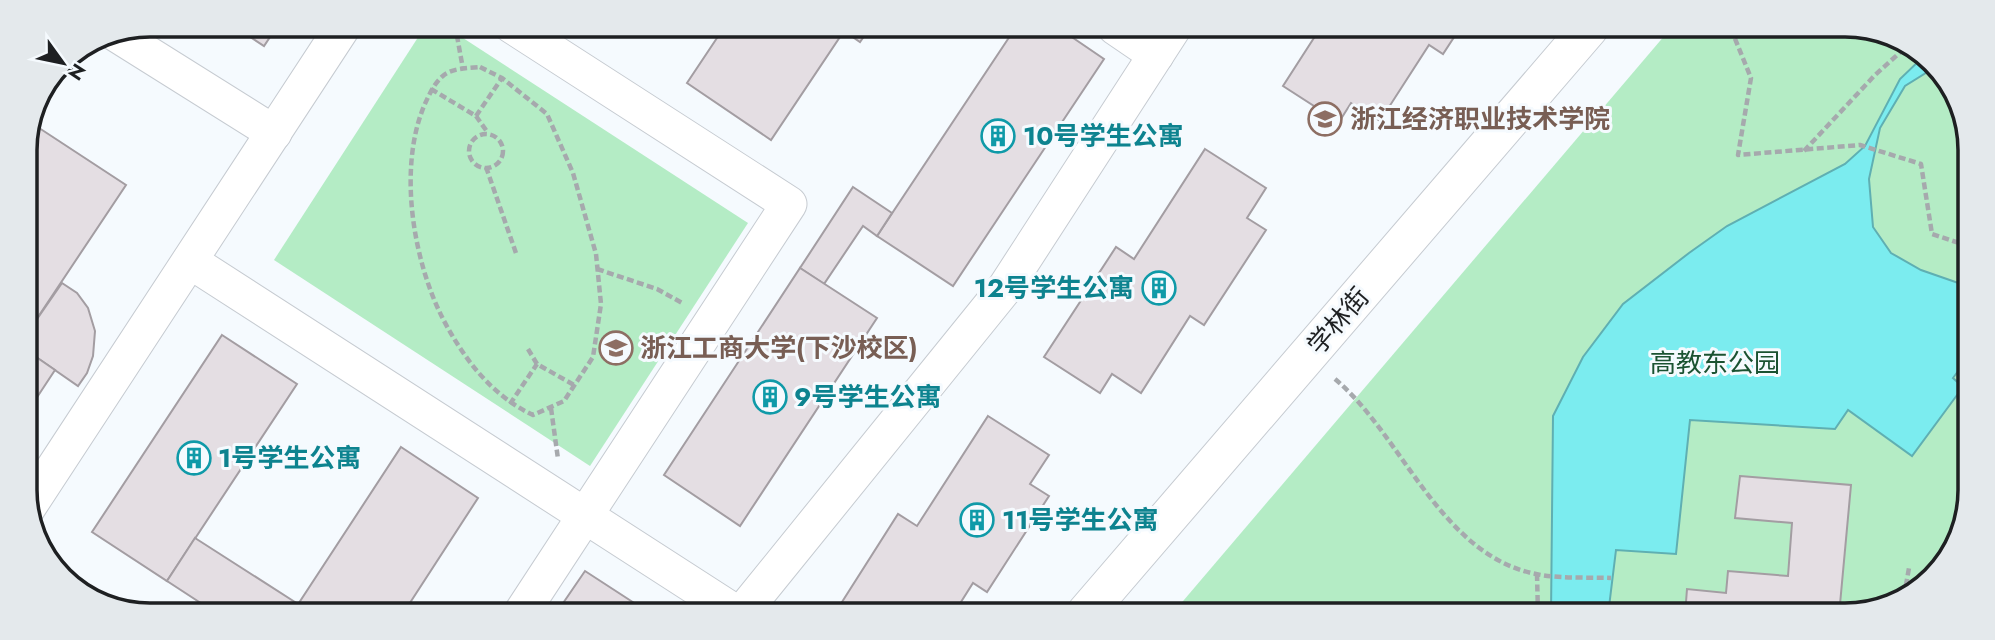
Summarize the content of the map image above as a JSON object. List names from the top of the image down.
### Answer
{
  "streets": {
    "main road": ["学林街"]
  },
  "parks": ["高教东公园"],
  "places": {
    "school or university": ["浙江经济职业技术学院", "浙江工商大学(下沙校区)"],
    "building": [
      "10号学生公寓",
      "12号学生公寓",
      "9号学生公寓",
      "1号学生公寓",
      "11号学生公寓"
    ]
  },
  "north": "bottom right"
}
